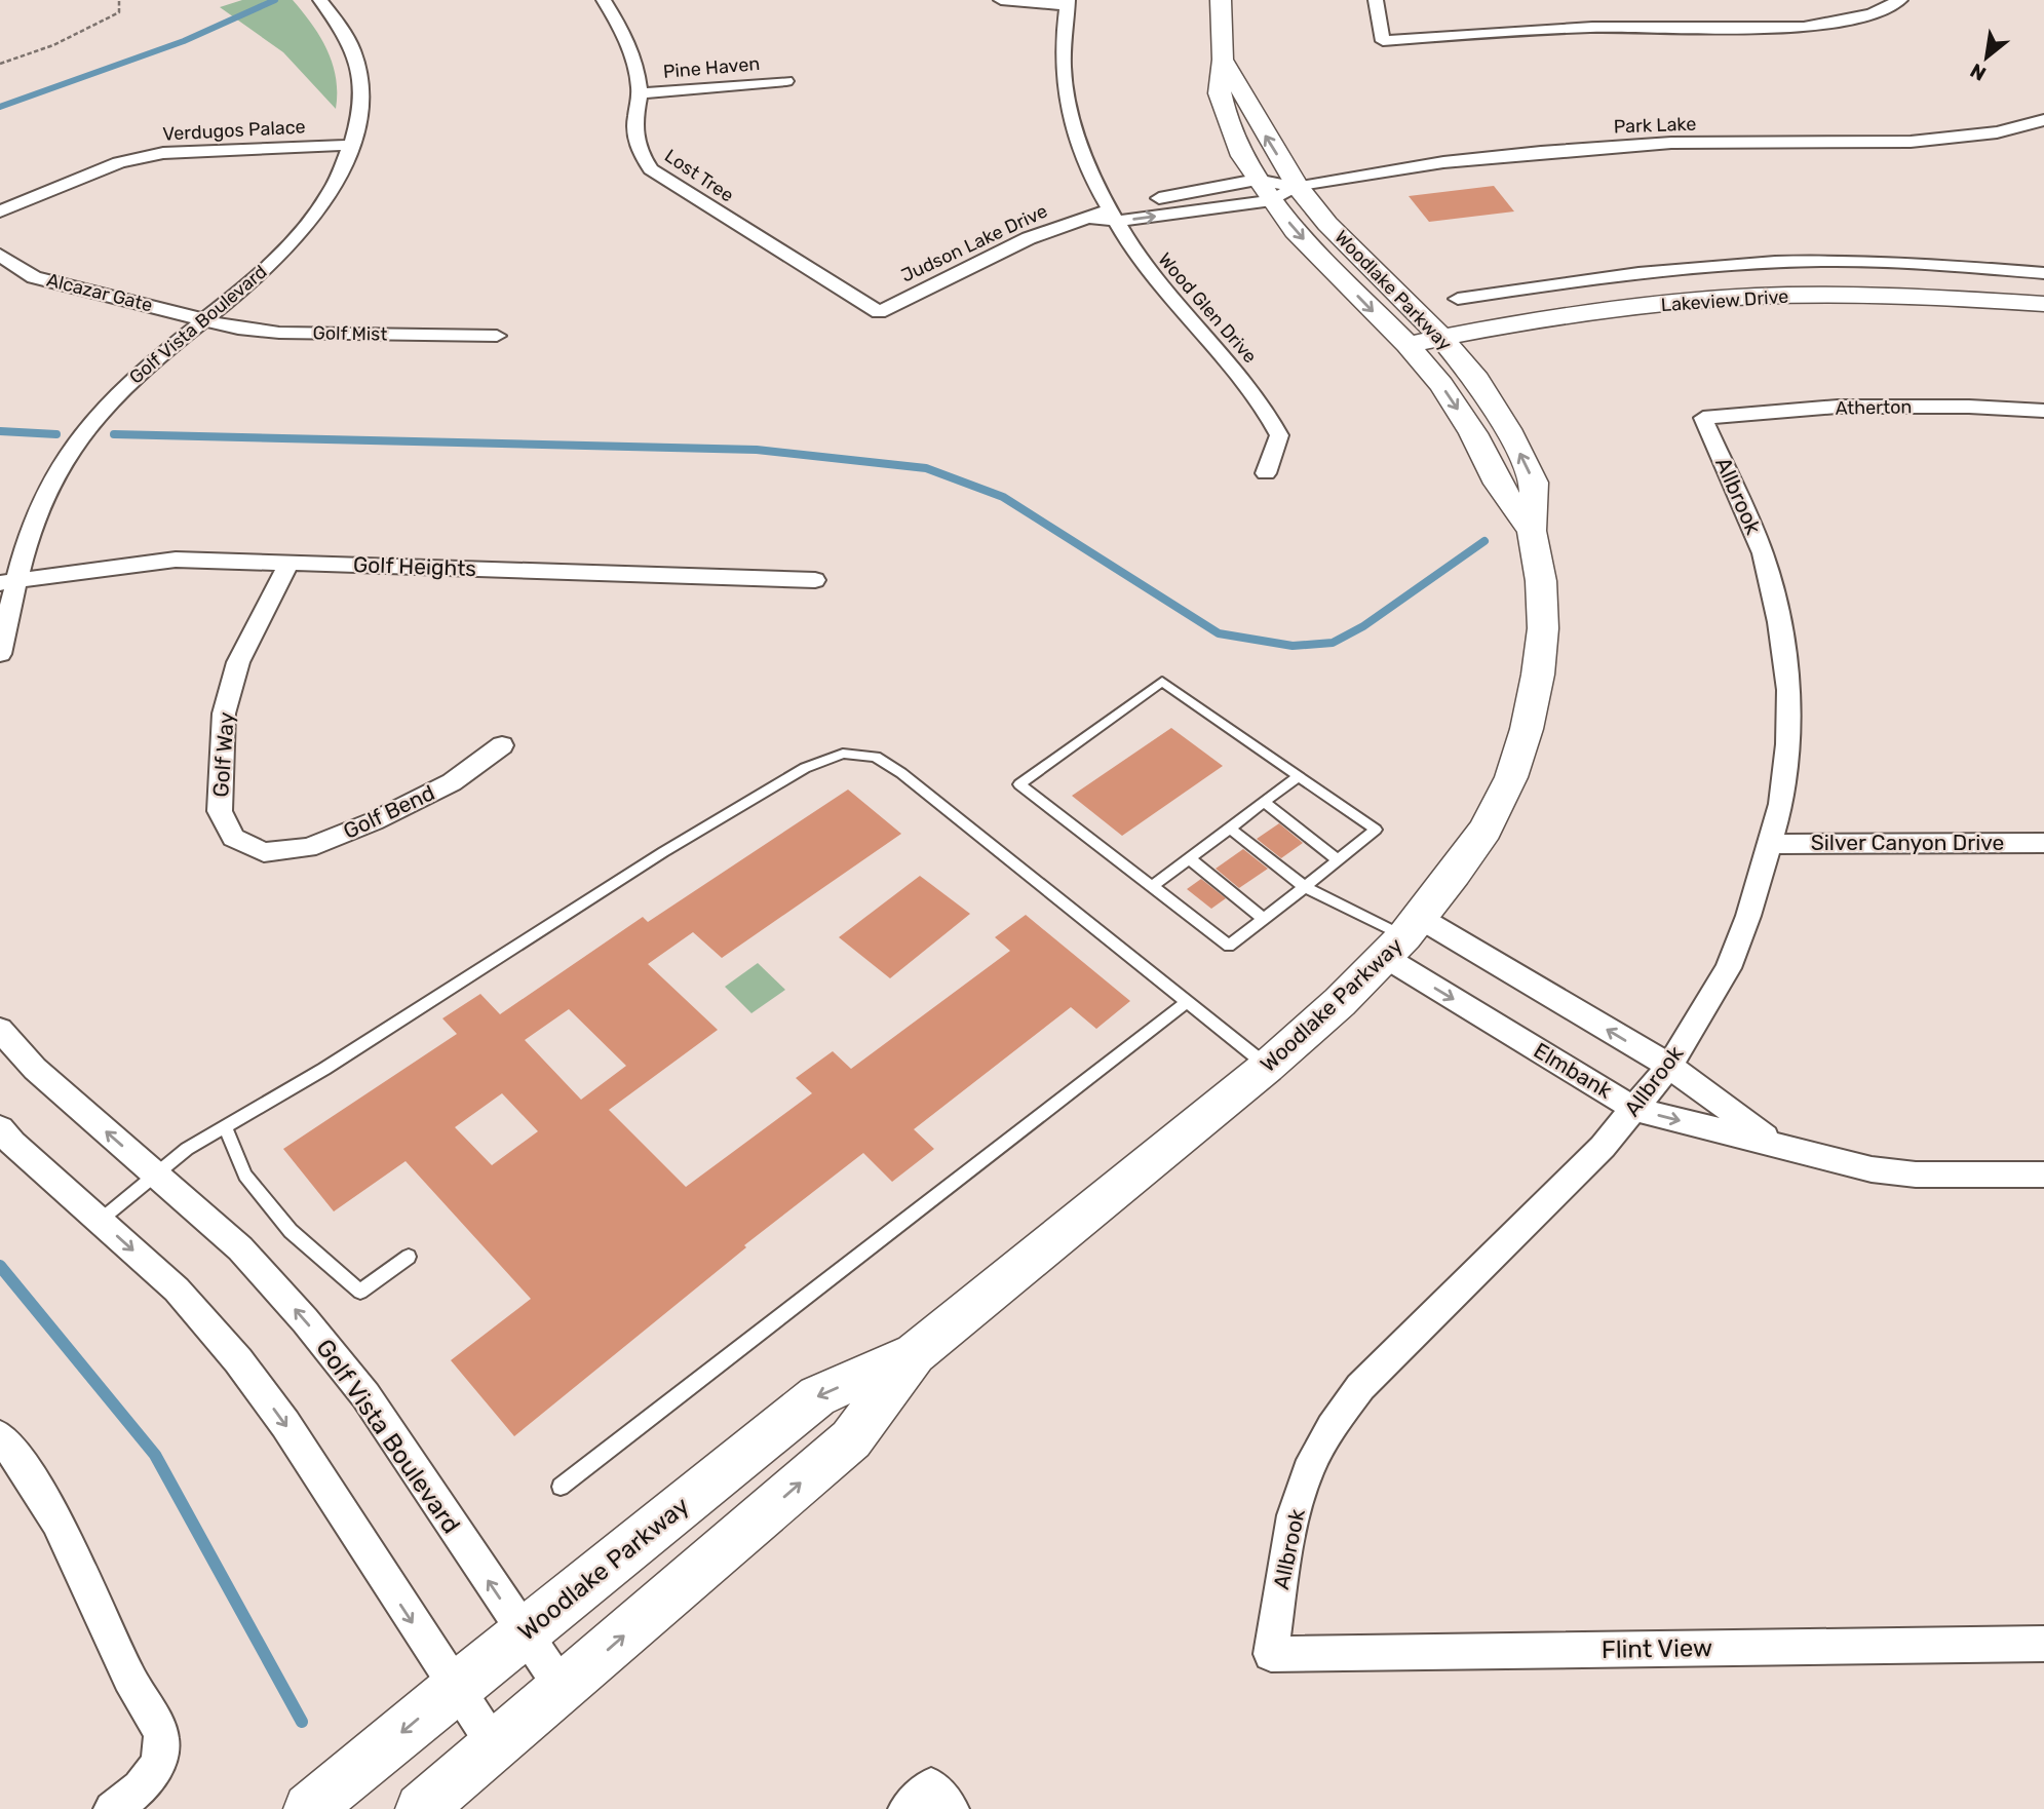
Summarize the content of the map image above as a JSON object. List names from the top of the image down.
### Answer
{
  "streets": {
    "street": [
      "Pine Haven",
      "Park Lake",
      "Verdugos Palace",
      "Lost Tree",
      "Judson Lake Drive",
      "Woodlake Parkway",
      "Alcazar Gate",
      "Lakeview Drive",
      "Wood Glen Drive",
      "Golf Vista Boulevard",
      "Golf Mist",
      "Atherton",
      "Allbrook",
      "Golf Heights",
      "Golf Way",
      "Golf Bend",
      "Silver Canyon Drive",
      "Elmbank",
      "Flint View"
    ]
  },
  "crossings": [
    ["Pine Haven", "Lost Tree"],
    ["Park Lake", "Judson Lake Drive"],
    ["Park Lake", "Woodlake Parkway"],
    ["Verdugos Palace", "Golf Vista Boulevard"],
    ["Lost Tree", "Judson Lake Drive"],
    ["Judson Lake Drive", "Woodlake Parkway"],
    ["Judson Lake Drive", "Wood Glen Drive"],
    ["Woodlake Parkway", "Lakeview Drive"],
    ["Woodlake Parkway", "Golf Vista Boulevard"],
    ["Woodlake Parkway", "Elmbank"],
    ["Alcazar Gate", "Golf Vista Boulevard"],
    ["Alcazar Gate", "Golf Mist"],
    ["Golf Vista Boulevard", "Golf Mist"],
    ["Golf Vista Boulevard", "Golf Heights"],
    ["Atherton", "Allbrook"],
    ["Allbrook", "Silver Canyon Drive"],
    ["Allbrook", "Elmbank"],
    ["Allbrook", "Flint View"],
    ["Golf Heights", "Golf Way"],
    ["Golf Way", "Golf Bend"]
  ],
  "north": "bottom left"
}
